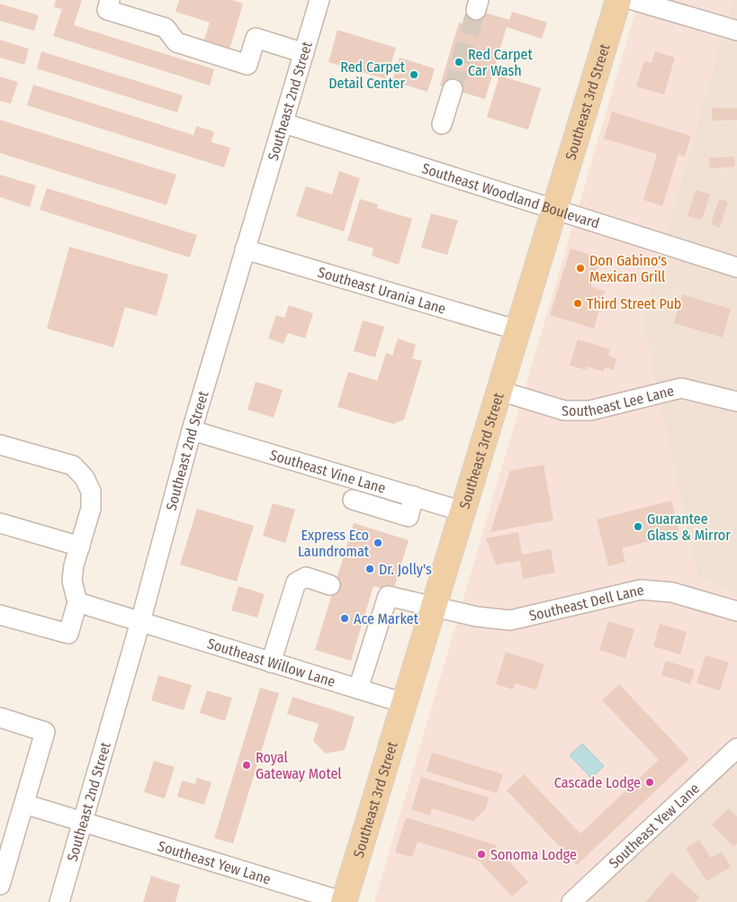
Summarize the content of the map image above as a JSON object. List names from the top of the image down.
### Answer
{
  "streets": {
    "main road": ["Southeast 3rd Street"],
    "street": [
      "Southeast 2nd Street",
      "Southeast Woodland Boulevard",
      "Southeast Urania Lane",
      "Southeast Lee Lane",
      "Southeast Vine Lane",
      "Southeast Dell Lane",
      "Southeast Willow Lane",
      "Southeast Yew Lane"
    ]
  },
  "crossings": [
    ["Southeast 2nd Street", "Southeast Woodland Boulevard"],
    ["Southeast 2nd Street", "Southeast Urania Lane"],
    ["Southeast 2nd Street", "Southeast Vine Lane"],
    ["Southeast 2nd Street", "Southeast Willow Lane"],
    ["Southeast 2nd Street", "Southeast Yew Lane"],
    ["Southeast 3rd Street", "Southeast Woodland Boulevard"],
    ["Southeast 3rd Street", "Southeast Urania Lane"],
    ["Southeast 3rd Street", "Southeast Lee Lane"],
    ["Southeast 3rd Street", "Southeast Vine Lane"],
    ["Southeast 3rd Street", "Southeast Dell Lane"],
    ["Southeast 3rd Street", "Southeast Willow Lane"],
    ["Southeast 3rd Street", "Southeast Yew Lane"],
    ["Southeast Dell Lane", "Southeast Willow Lane"]
  ],
  "places": [
    "Red Carpet Car Wash",
    "Red Carpet Detail Center",
    "Don Gabino's Mexican Grill",
    "Third Street Pub",
    "Guarantee Glass & Mirror",
    "Express Eco Laundromat",
    "Dr. Jolly's",
    "Ace Market",
    "Royal Gateway Motel",
    "Cascade Lodge",
    "Sonoma Lodge"
  ]
}
